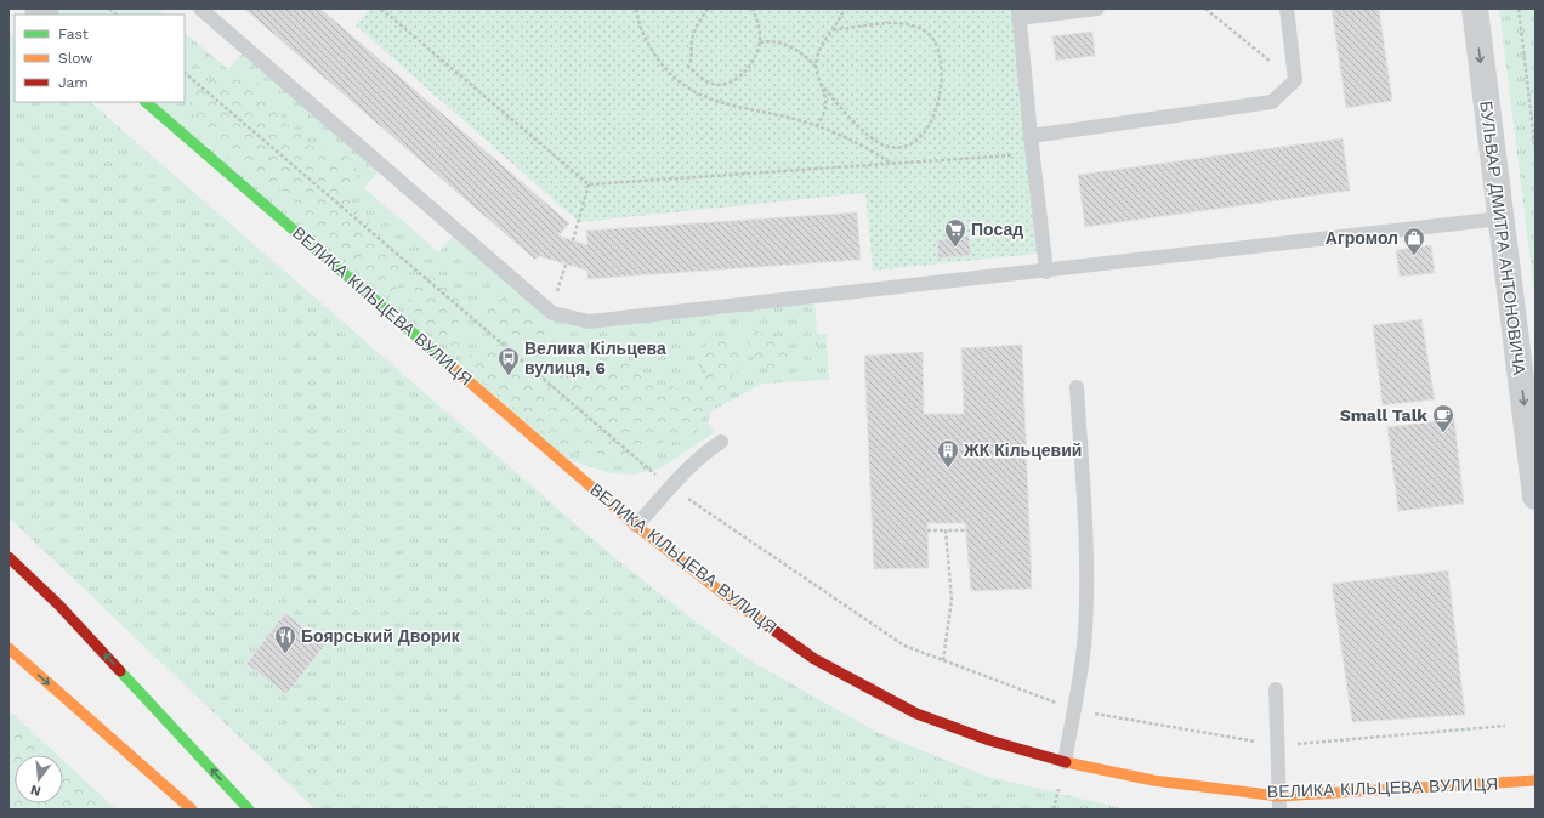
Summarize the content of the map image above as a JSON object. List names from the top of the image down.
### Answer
{
  "streets": {
    "main road": ["ВЕЛИКА КІЛЬЦЕВА ВУЛИЦЯ"],
    "street": ["БУЛЬВАР ДМИТРА АНТОНОВИЧА"]
  },
  "one_way": ["БУЛЬВАР ДМИТРА АНТОНОВИЧА"],
  "places": {
    "supermarket": ["Посад"],
    "shop": ["Агромол"],
    "bus stop": ["Велика Кільцева вулиця, 6"],
    "cafe": ["Small Talk"],
    "building": ["ЖК Кільцевий"],
    "restaurant": ["Боярський Дворик"]
  },
  "legend": ["Fast", "Slow", "Jam"],
  "north": "bottom"
}
